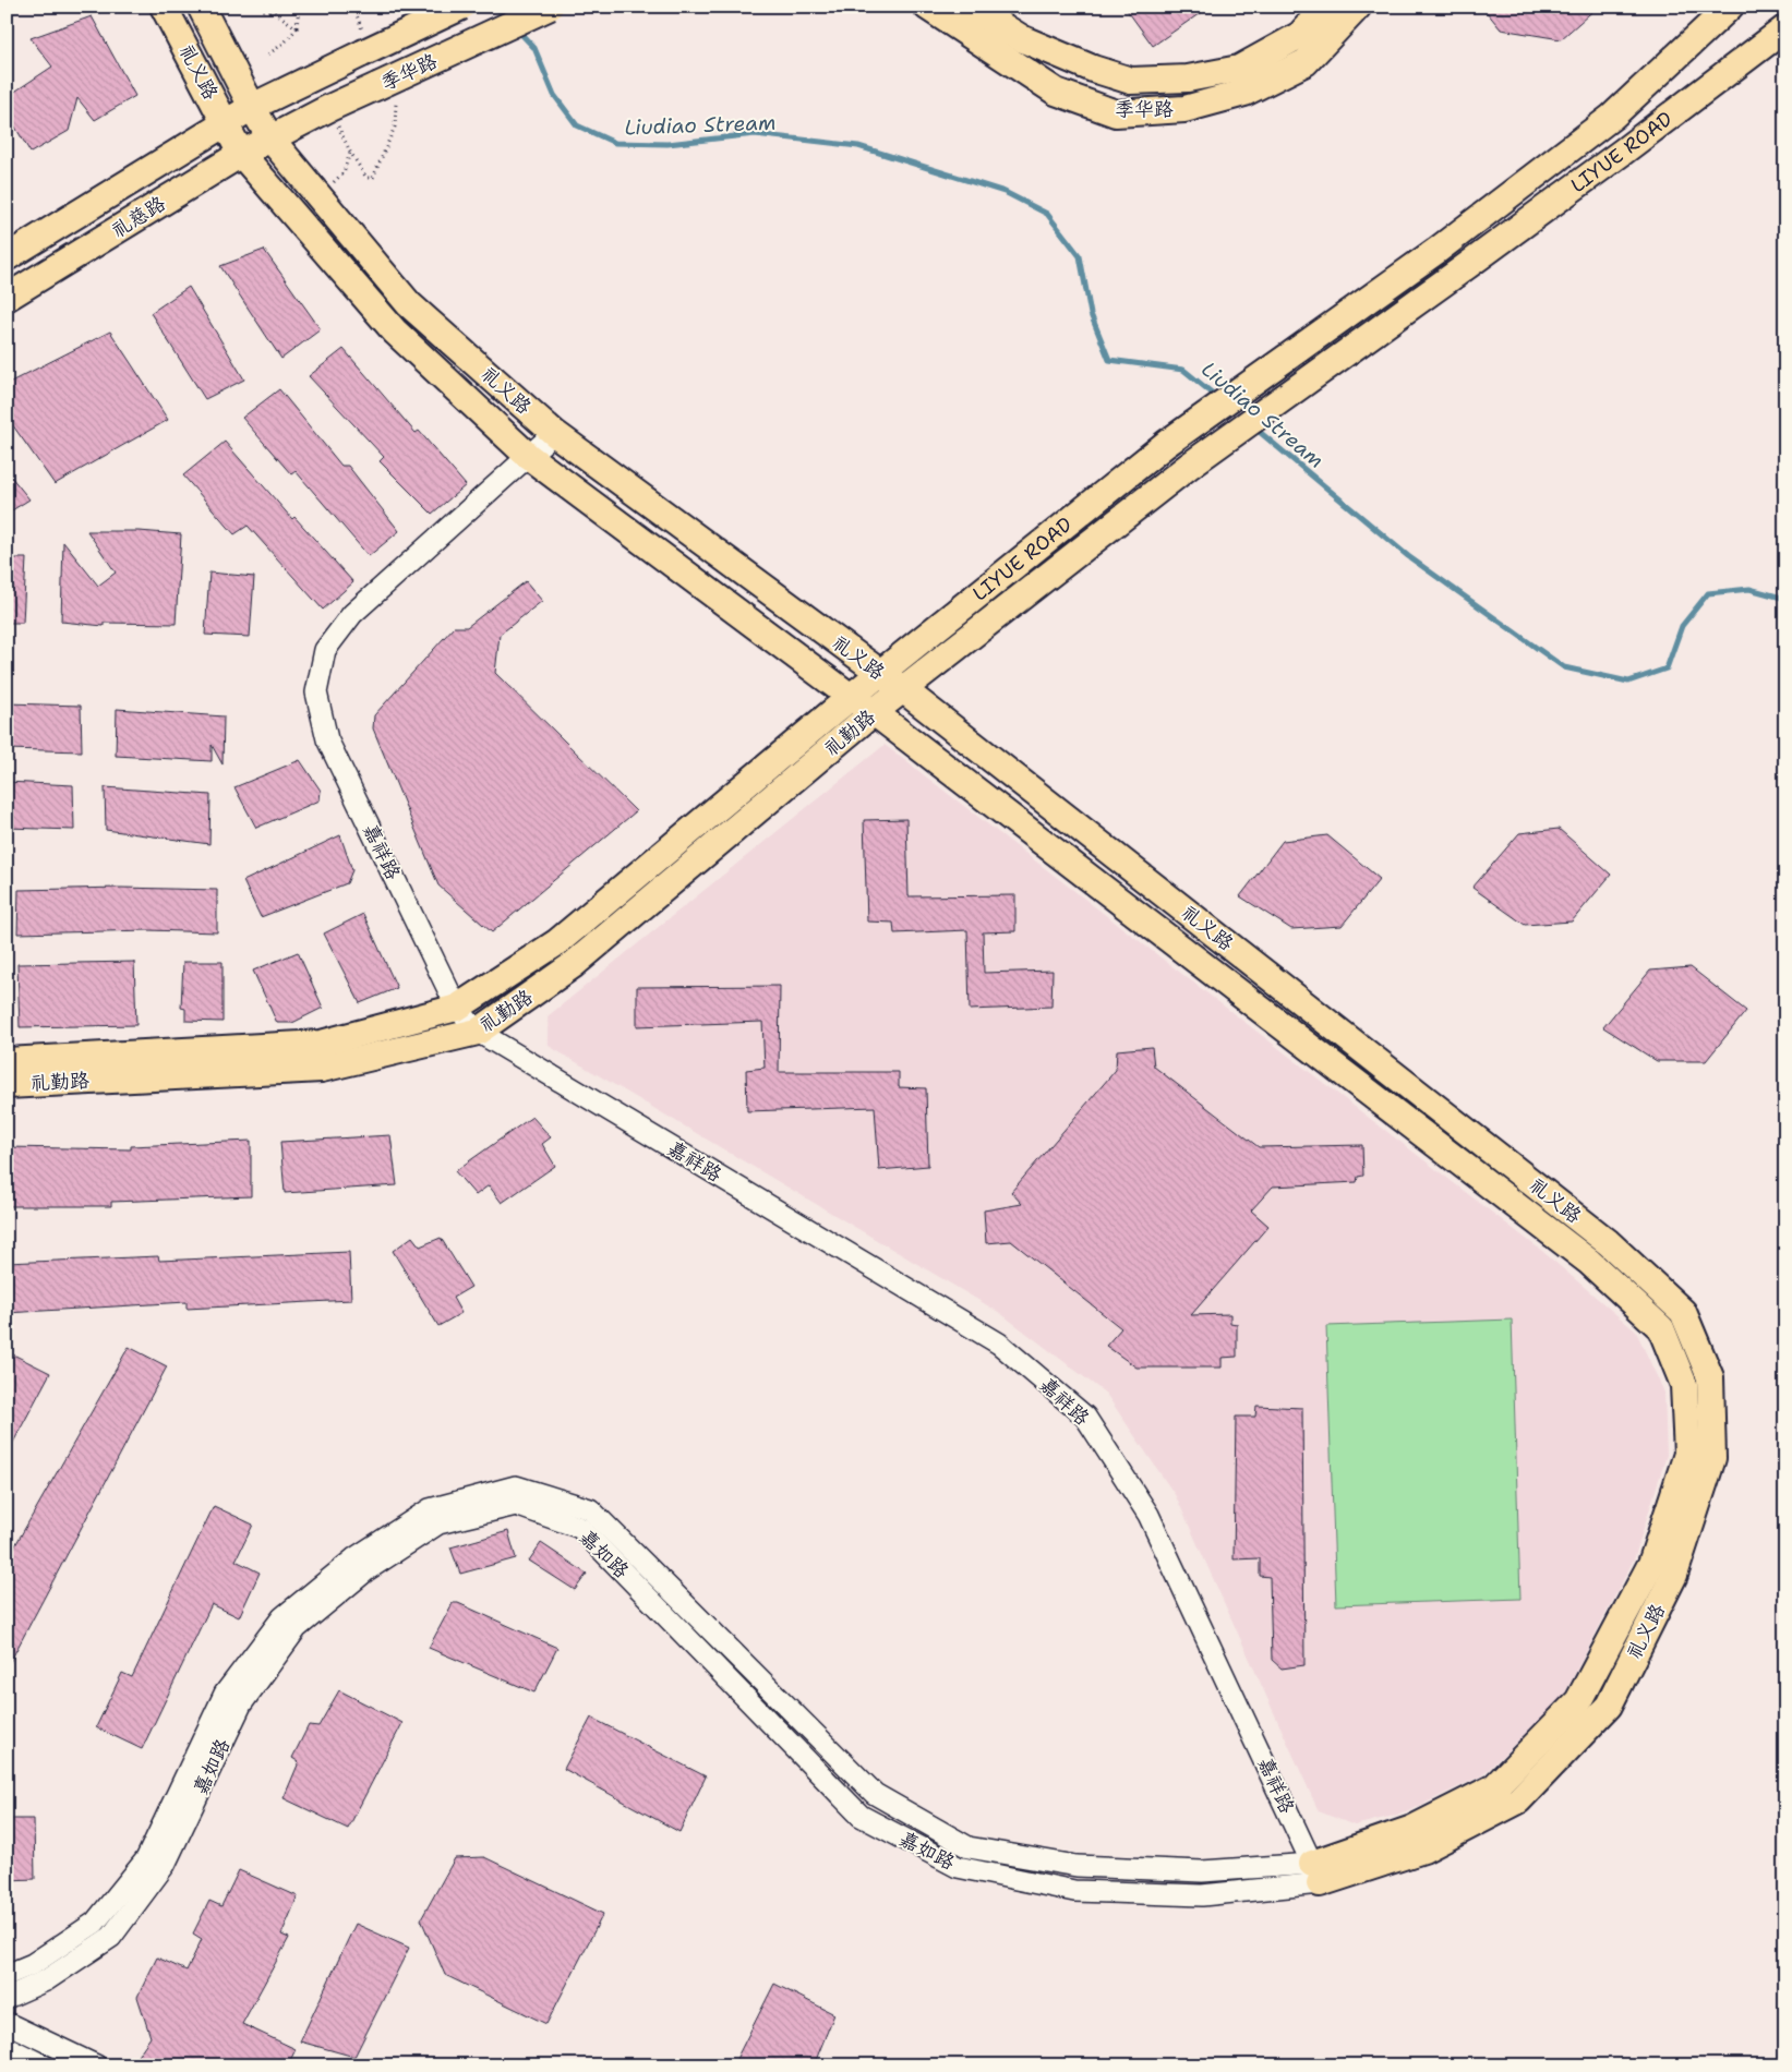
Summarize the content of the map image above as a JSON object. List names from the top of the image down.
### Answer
{
  "streets": {
    "main road": [
      "礼义路",
      "季华路",
      "LIYUE ROAD",
      "礼慈路",
      "礼勤路"
    ],
    "street": ["嘉祥路", "嘉如路"]
  },
  "crossings": [
    ["礼义路", "季华路"],
    ["礼义路", "LIYUE ROAD"],
    ["礼义路", "礼慈路"],
    ["礼义路", "礼勤路"],
    ["礼义路", "嘉祥路"],
    ["礼义路", "嘉如路"],
    ["季华路", "礼慈路"],
    ["LIYUE ROAD", "礼勤路"],
    ["礼勤路", "嘉祥路"],
    ["嘉祥路", "嘉如路"]
  ],
  "water": ["Liudiao Stream"]
}
